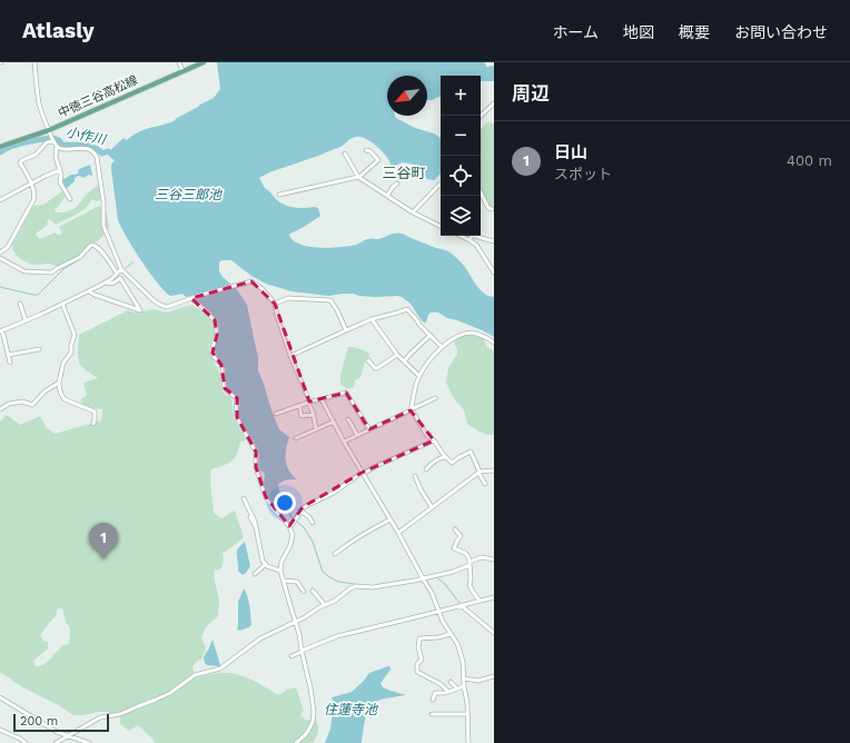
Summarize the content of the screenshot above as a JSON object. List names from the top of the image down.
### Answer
{
  "streets": {
    "main road": ["中徳三谷高松線"]
  },
  "districts": ["三谷町"],
  "water": ["小作川", "三谷三郎池", "住蓮寺池"],
  "scale_bar": "200 m",
  "north": "bottom left",
  "page": {
    "header": "Atlasly",
    "nav": [
      "ホーム",
      "地図",
      "概要",
      "お問い合わせ"
    ],
    "heading": "周辺",
    "map_buttons": ["+", "−"],
    "list": [
      {
        "mark": "1",
        "name": "日山",
        "note": "スポット",
        "value": "400 m"
      }
    ],
    "pins": "1",
    "scale": "200 m"
  }
}
